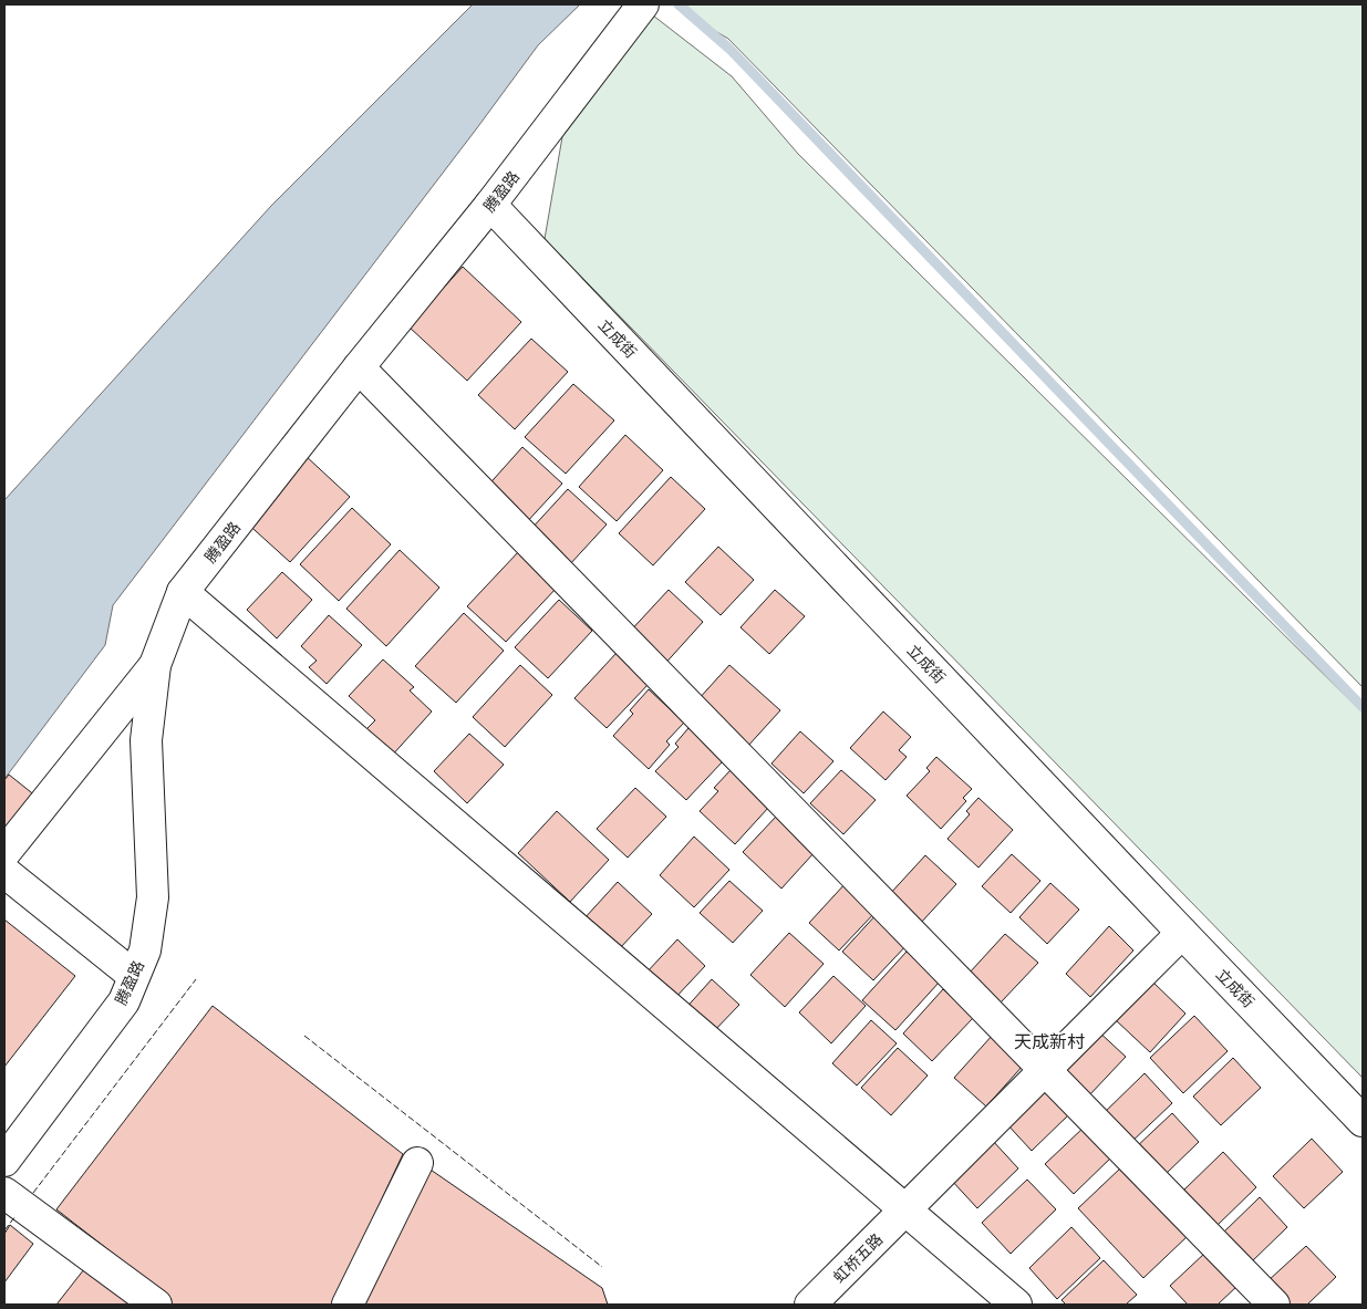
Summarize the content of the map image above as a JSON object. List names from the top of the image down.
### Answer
{
  "streets": {
    "street": ["腾盈路", "立成街", "虹桥五路"]
  },
  "crossings": [
    ["腾盈路", "立成街"],
    ["立成街", "虹桥五路"]
  ],
  "districts": ["天成新村"]
}
